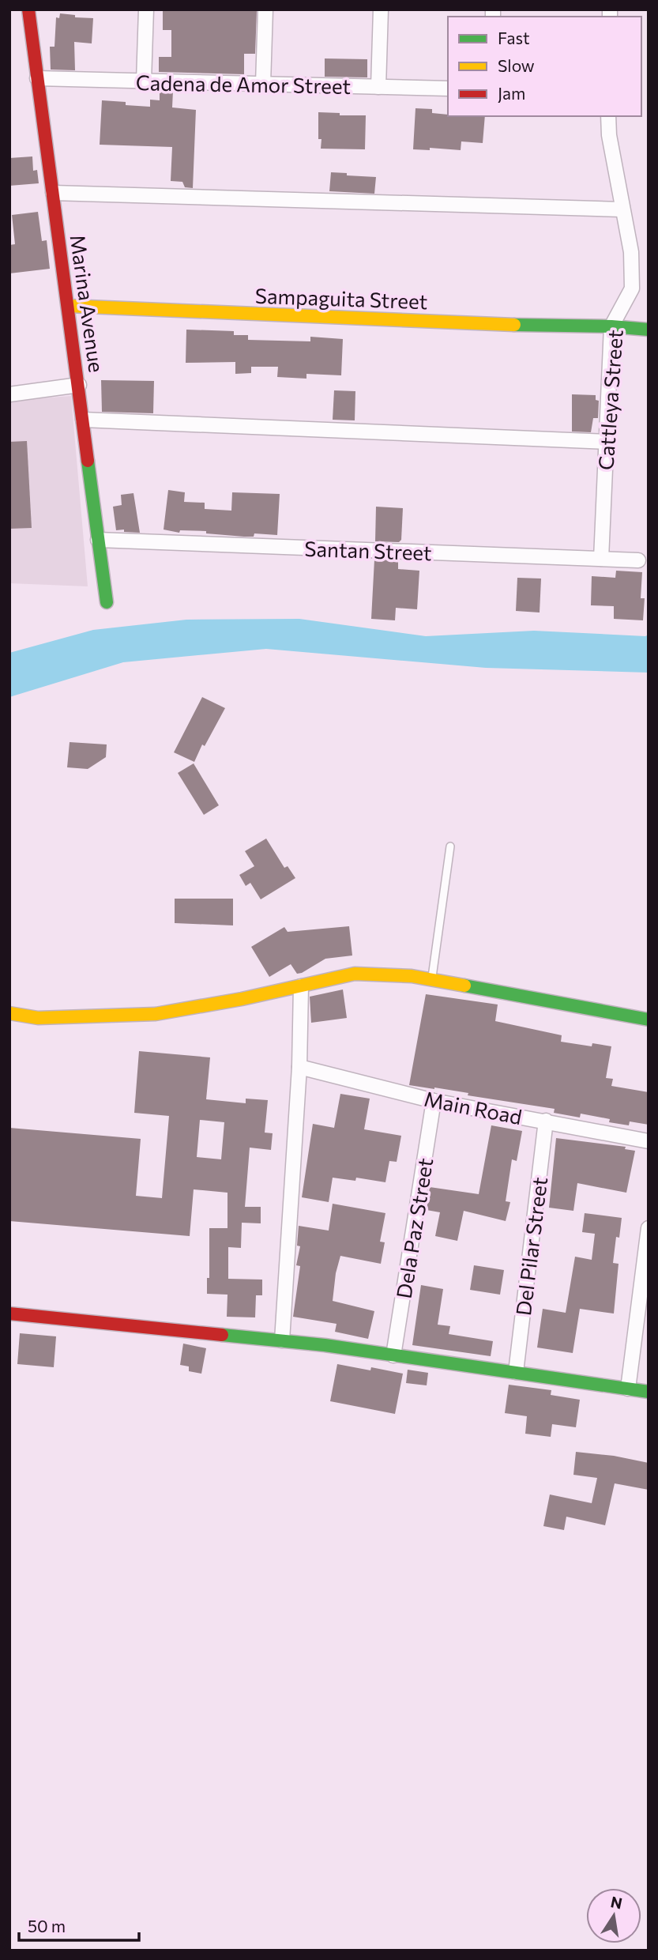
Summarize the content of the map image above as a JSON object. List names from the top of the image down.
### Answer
{
  "streets": {
    "street": [
      "Cadena de Amor Street",
      "Sampaguita Street",
      "Marina Avenue",
      "Cattleya Street",
      "Santan Street",
      "Main Road",
      "Dela Paz Street",
      "Del Pilar Street"
    ]
  },
  "crossings": [
    ["Cadena de Amor Street", "Marina Avenue"],
    ["Sampaguita Street", "Marina Avenue"],
    ["Sampaguita Street", "Cattleya Street"],
    ["Marina Avenue", "Santan Street"],
    ["Cattleya Street", "Santan Street"],
    ["Main Road", "Dela Paz Street"],
    ["Main Road", "Del Pilar Street"]
  ],
  "legend": ["Fast", "Slow", "Jam"],
  "scale_bar": "50 m",
  "north": "top"
}
